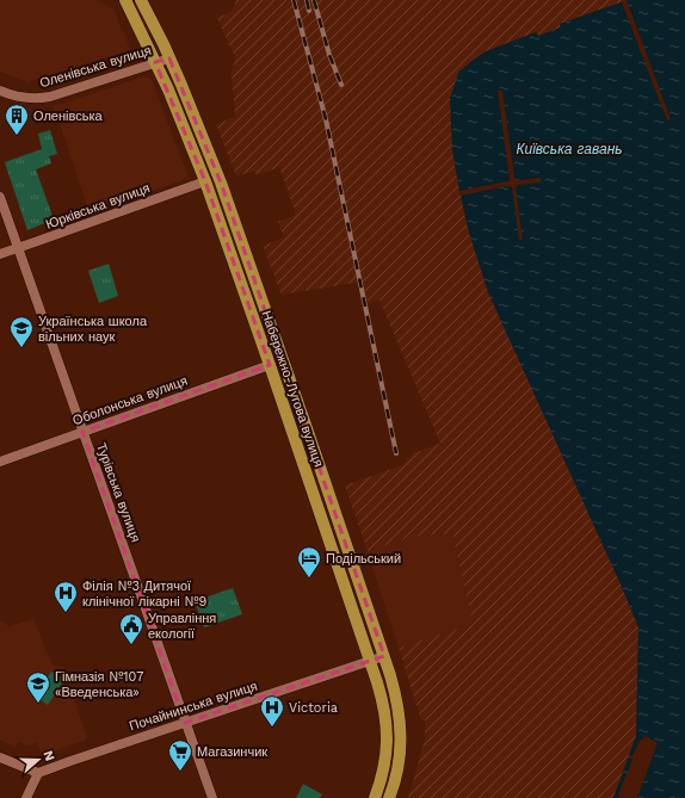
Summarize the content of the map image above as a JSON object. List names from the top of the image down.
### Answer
{
  "streets": {
    "main road": ["Набережно-Лугова вулиця"],
    "street": [
      "Оленівська вулиця",
      "Юрківська вулиця",
      "Оболонська вулиця",
      "Турівська вулиця",
      "Почайнинська вулиця"
    ]
  },
  "crossings": [
    ["Оленівська вулиця", "Набережно-Лугова вулиця"],
    ["Юрківська вулиця", "Набережно-Лугова вулиця"],
    ["Юрківська вулиця", "Турівська вулиця"],
    ["Набережно-Лугова вулиця", "Оболонська вулиця"],
    ["Набережно-Лугова вулиця", "Почайнинська вулиця"],
    ["Оболонська вулиця", "Турівська вулиця"],
    ["Турівська вулиця", "Почайнинська вулиця"]
  ],
  "water": ["Київська гавань"],
  "places": {
    "building": ["Оленівська"],
    "school or university": ["Українська школа вільних наук", "Гімназія №107 «Введенська»"],
    "hotel": ["Подільський"],
    "hospital": ["Філія №3 Дитячої клінічної лікарні №9", "Victoria"],
    "public building": ["Управління екології"],
    "supermarket": ["Магазинчик"]
  },
  "north": "right"
}
